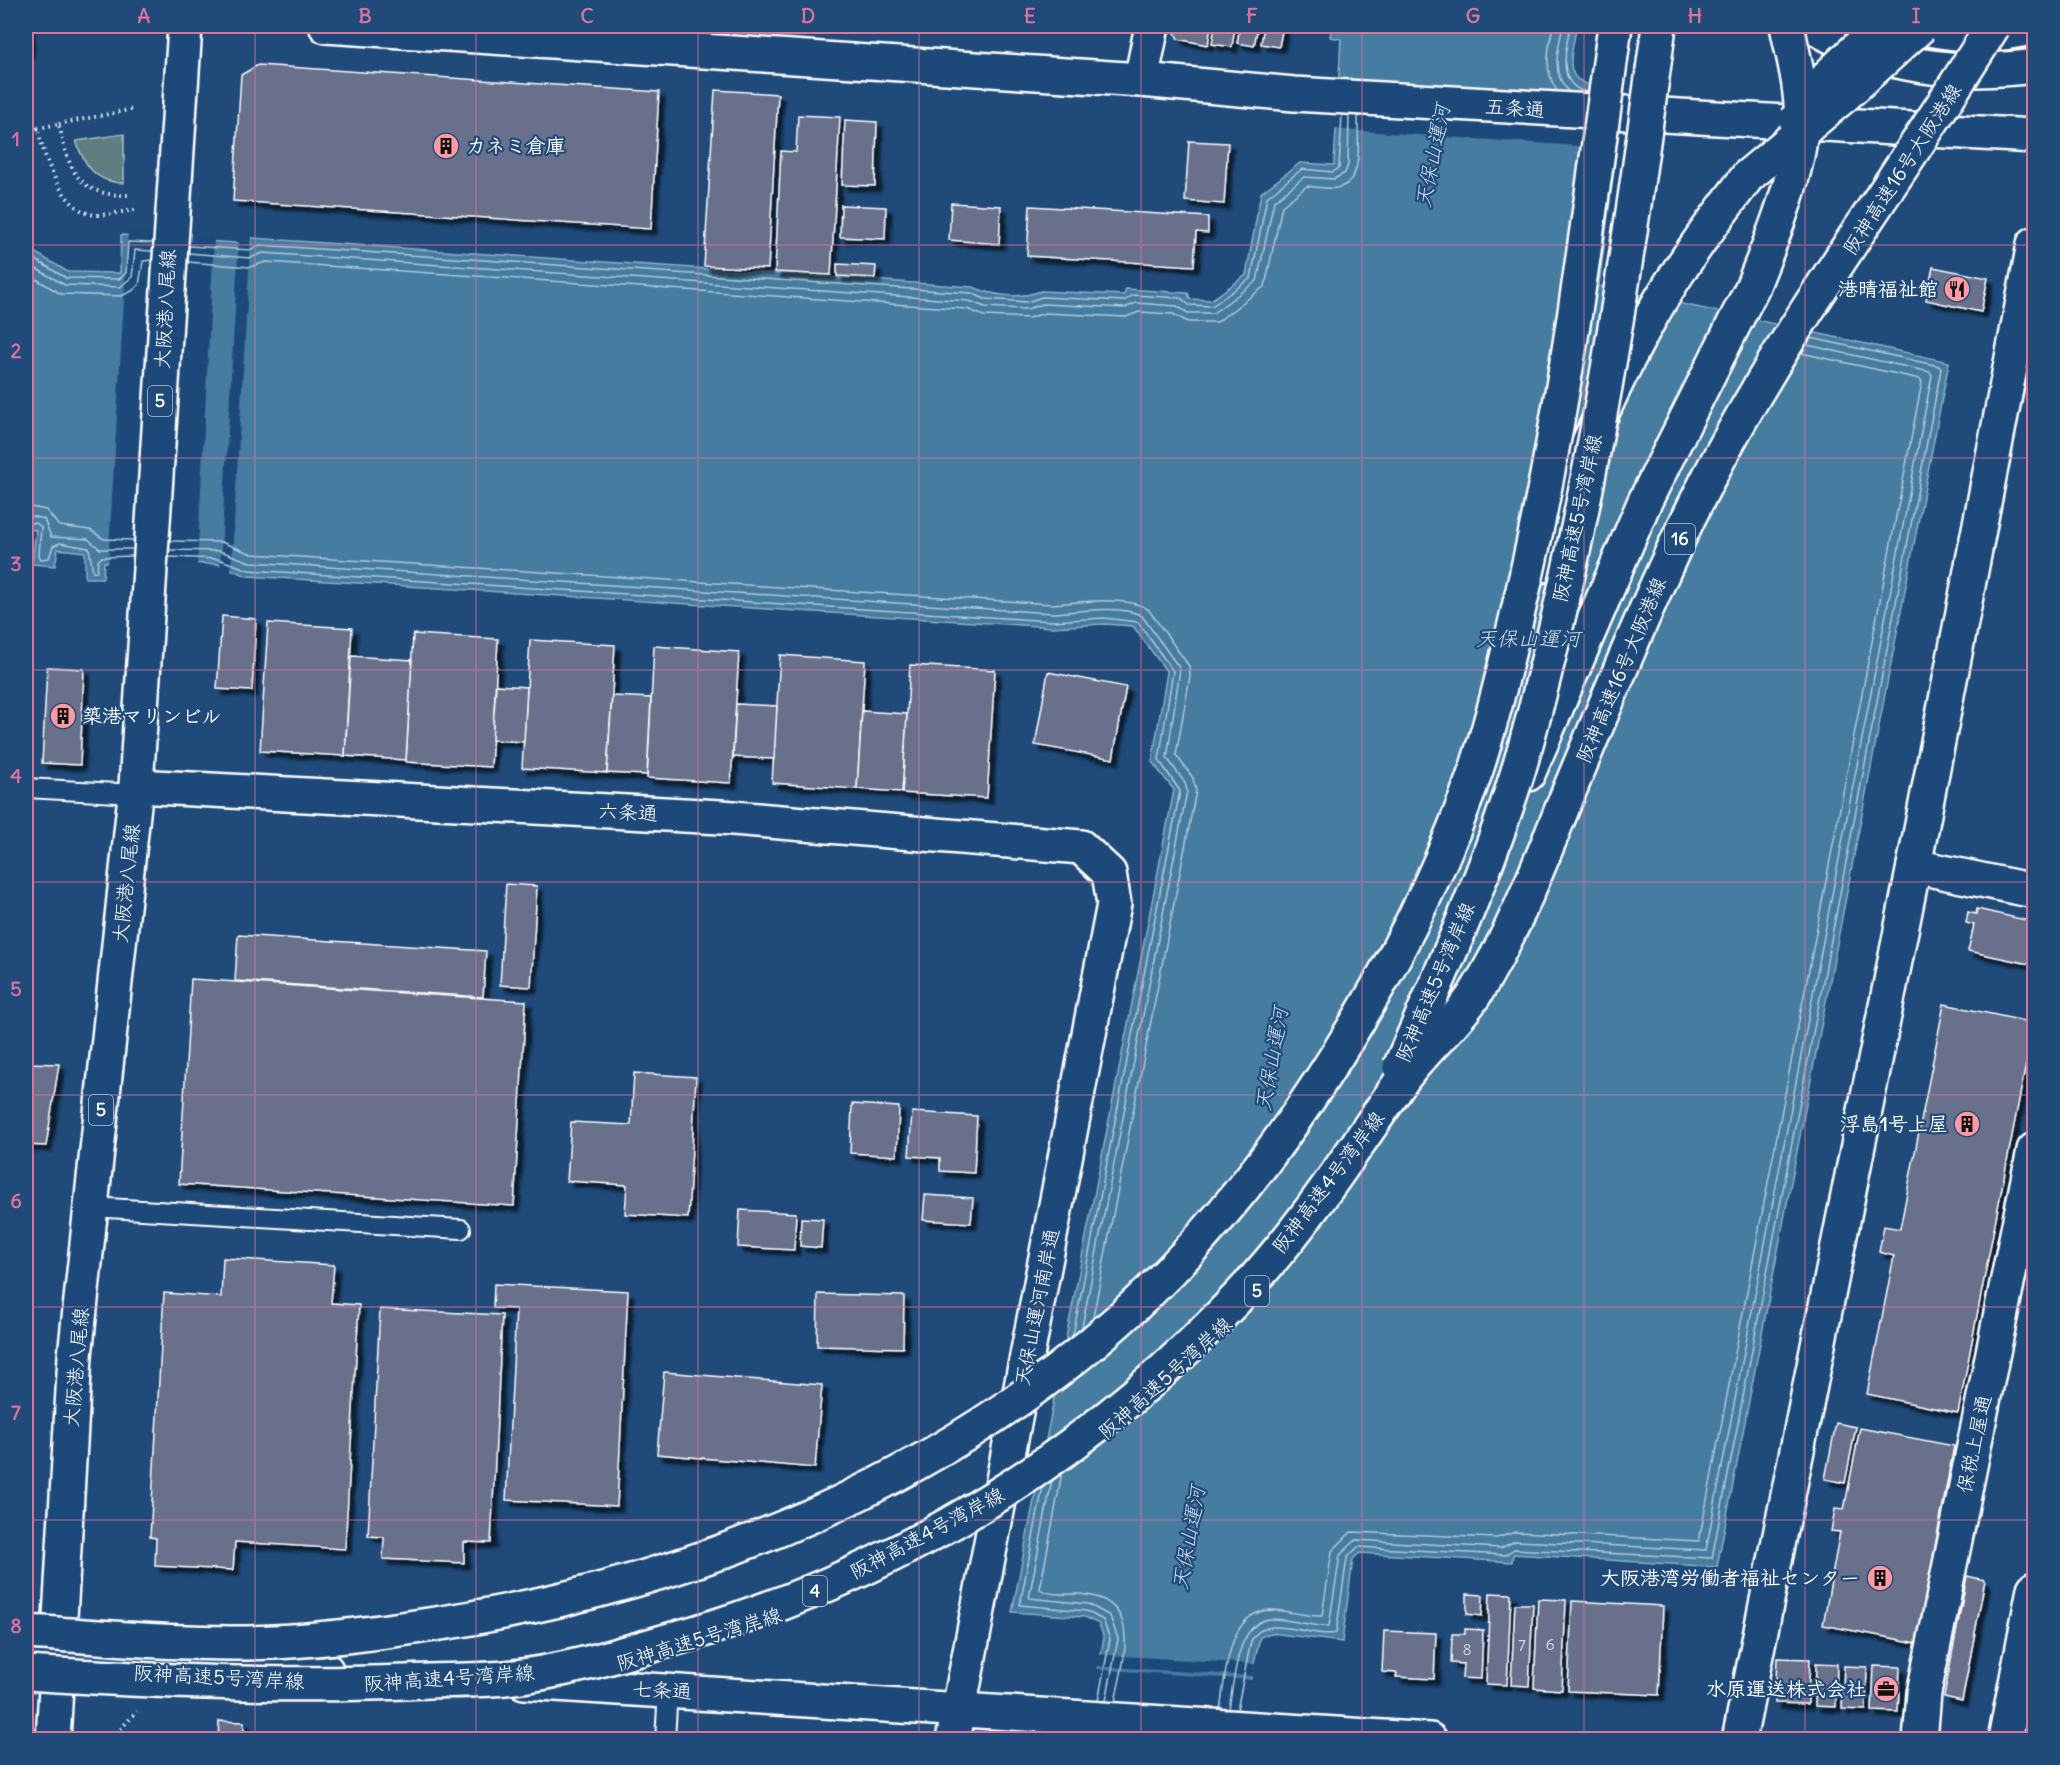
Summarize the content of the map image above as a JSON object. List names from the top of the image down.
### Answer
{
  "streets": {
    "main road": [
      "五条通",
      "阪神高速16号大阪港線",
      "大阪港八尾線",
      "5",
      "阪神高速5号湾岸線",
      "16",
      "六条通",
      "阪神高速4号湾岸線",
      "天保山運河南岸通",
      "保税上屋通",
      "4",
      "七条通"
    ]
  },
  "crossings": [
    ["阪神高速16号大阪港線", "阪神高速4号湾岸線"],
    ["大阪港八尾線", "六条通"],
    ["大阪港八尾線", "七条通"],
    ["六条通", "天保山運河南岸通"],
    ["天保山運河南岸通", "七条通"]
  ],
  "water": ["天保山運河"],
  "places": {
    "building": [
      "カネミ倉庫",
      "築港マリンビル",
      "浮島1号上屋",
      "大阪港湾労働者福祉センター"
    ],
    "restaurant": ["港晴福祉館"],
    "office": ["水原運送株式会社"]
  },
  "house_numbers": ["6", "7", "8"],
  "grid": {
    "columns": [
      "A",
      "B",
      "C",
      "D",
      "E",
      "F",
      "G",
      "H",
      "I"
    ],
    "rows": [
      "1",
      "2",
      "3",
      "4",
      "5",
      "6",
      "7",
      "8"
    ]
  }
}
